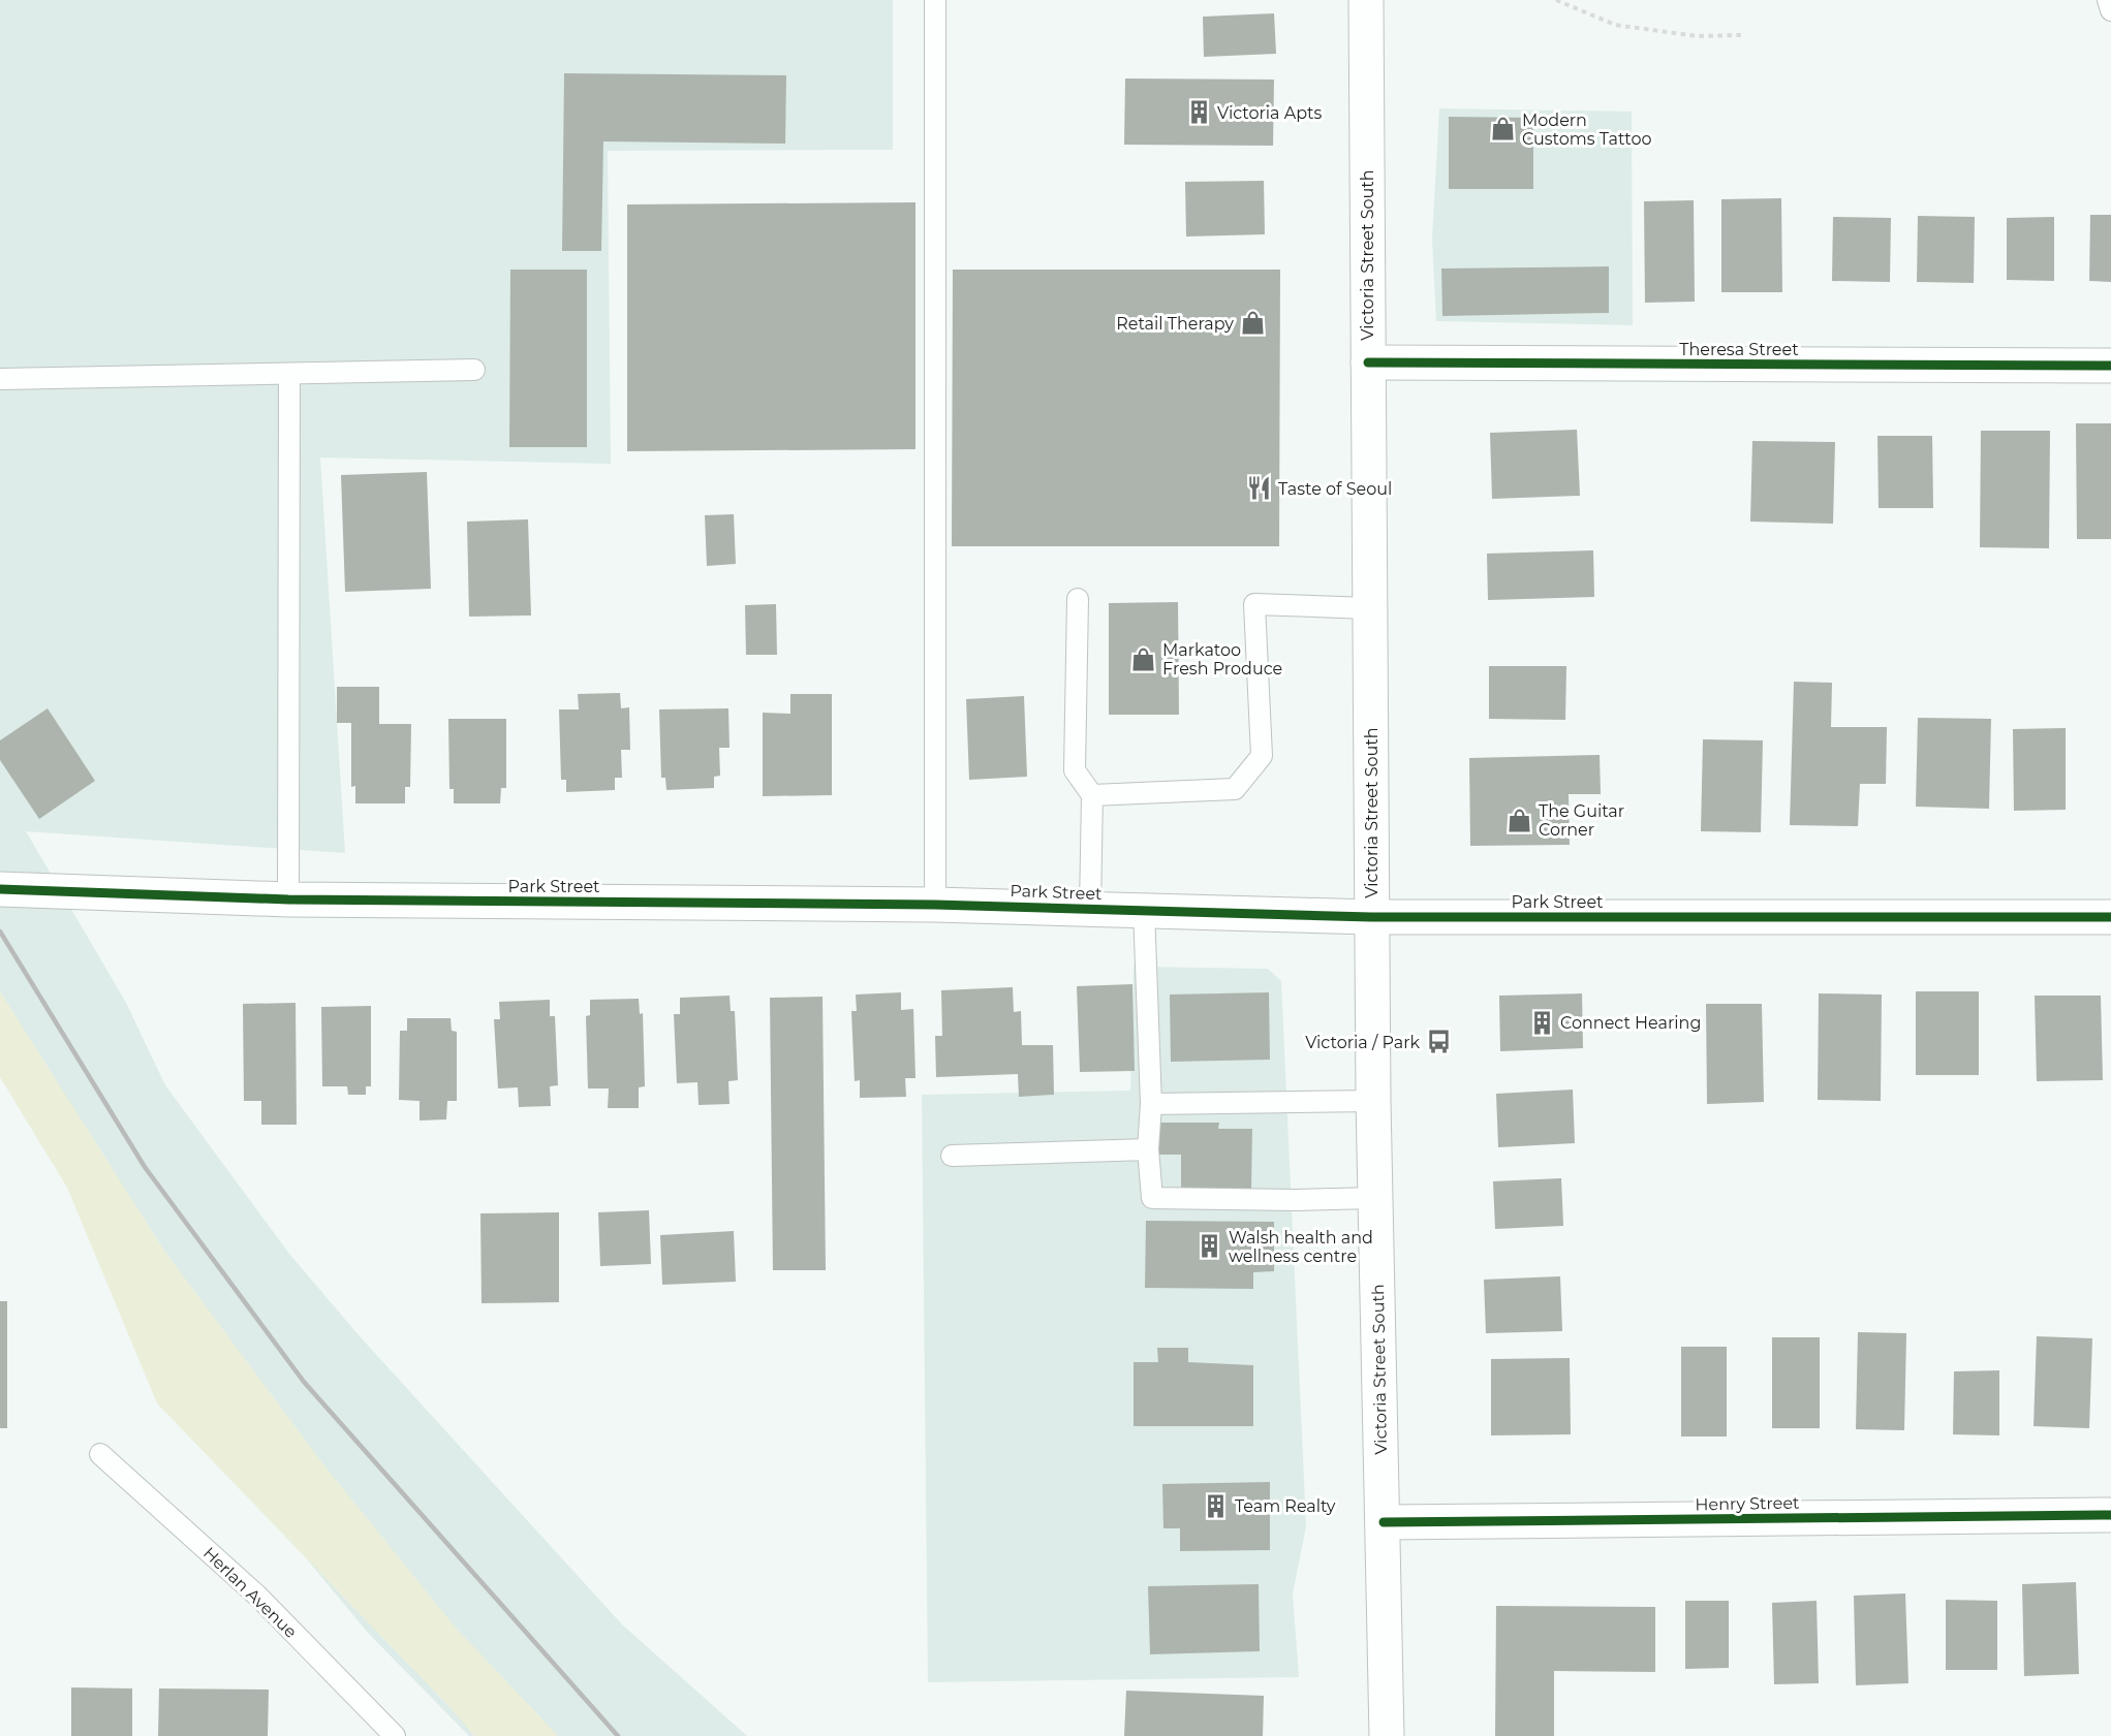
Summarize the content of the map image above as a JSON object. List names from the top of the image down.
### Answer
{
  "streets": {
    "street": [
      "Victoria Street South",
      "Theresa Street",
      "Park Street",
      "Henry Street"
    ],
    "lane": ["Herlan Avenue"]
  },
  "crossings": [
    ["Victoria Street South", "Theresa Street"],
    ["Victoria Street South", "Park Street"],
    ["Victoria Street South", "Henry Street"]
  ],
  "places": {
    "building": [
      "Victoria Apts",
      "Connect Hearing",
      "Walsh health and wellness centre",
      "Team Realty"
    ],
    "shop": [
      "Modern Customs Tattoo",
      "Retail Therapy",
      "Markatoo Fresh Produce",
      "The Guitar Corner"
    ],
    "restaurant": ["Taste of Seoul"],
    "bus stop": ["Victoria / Park"]
  }
}
